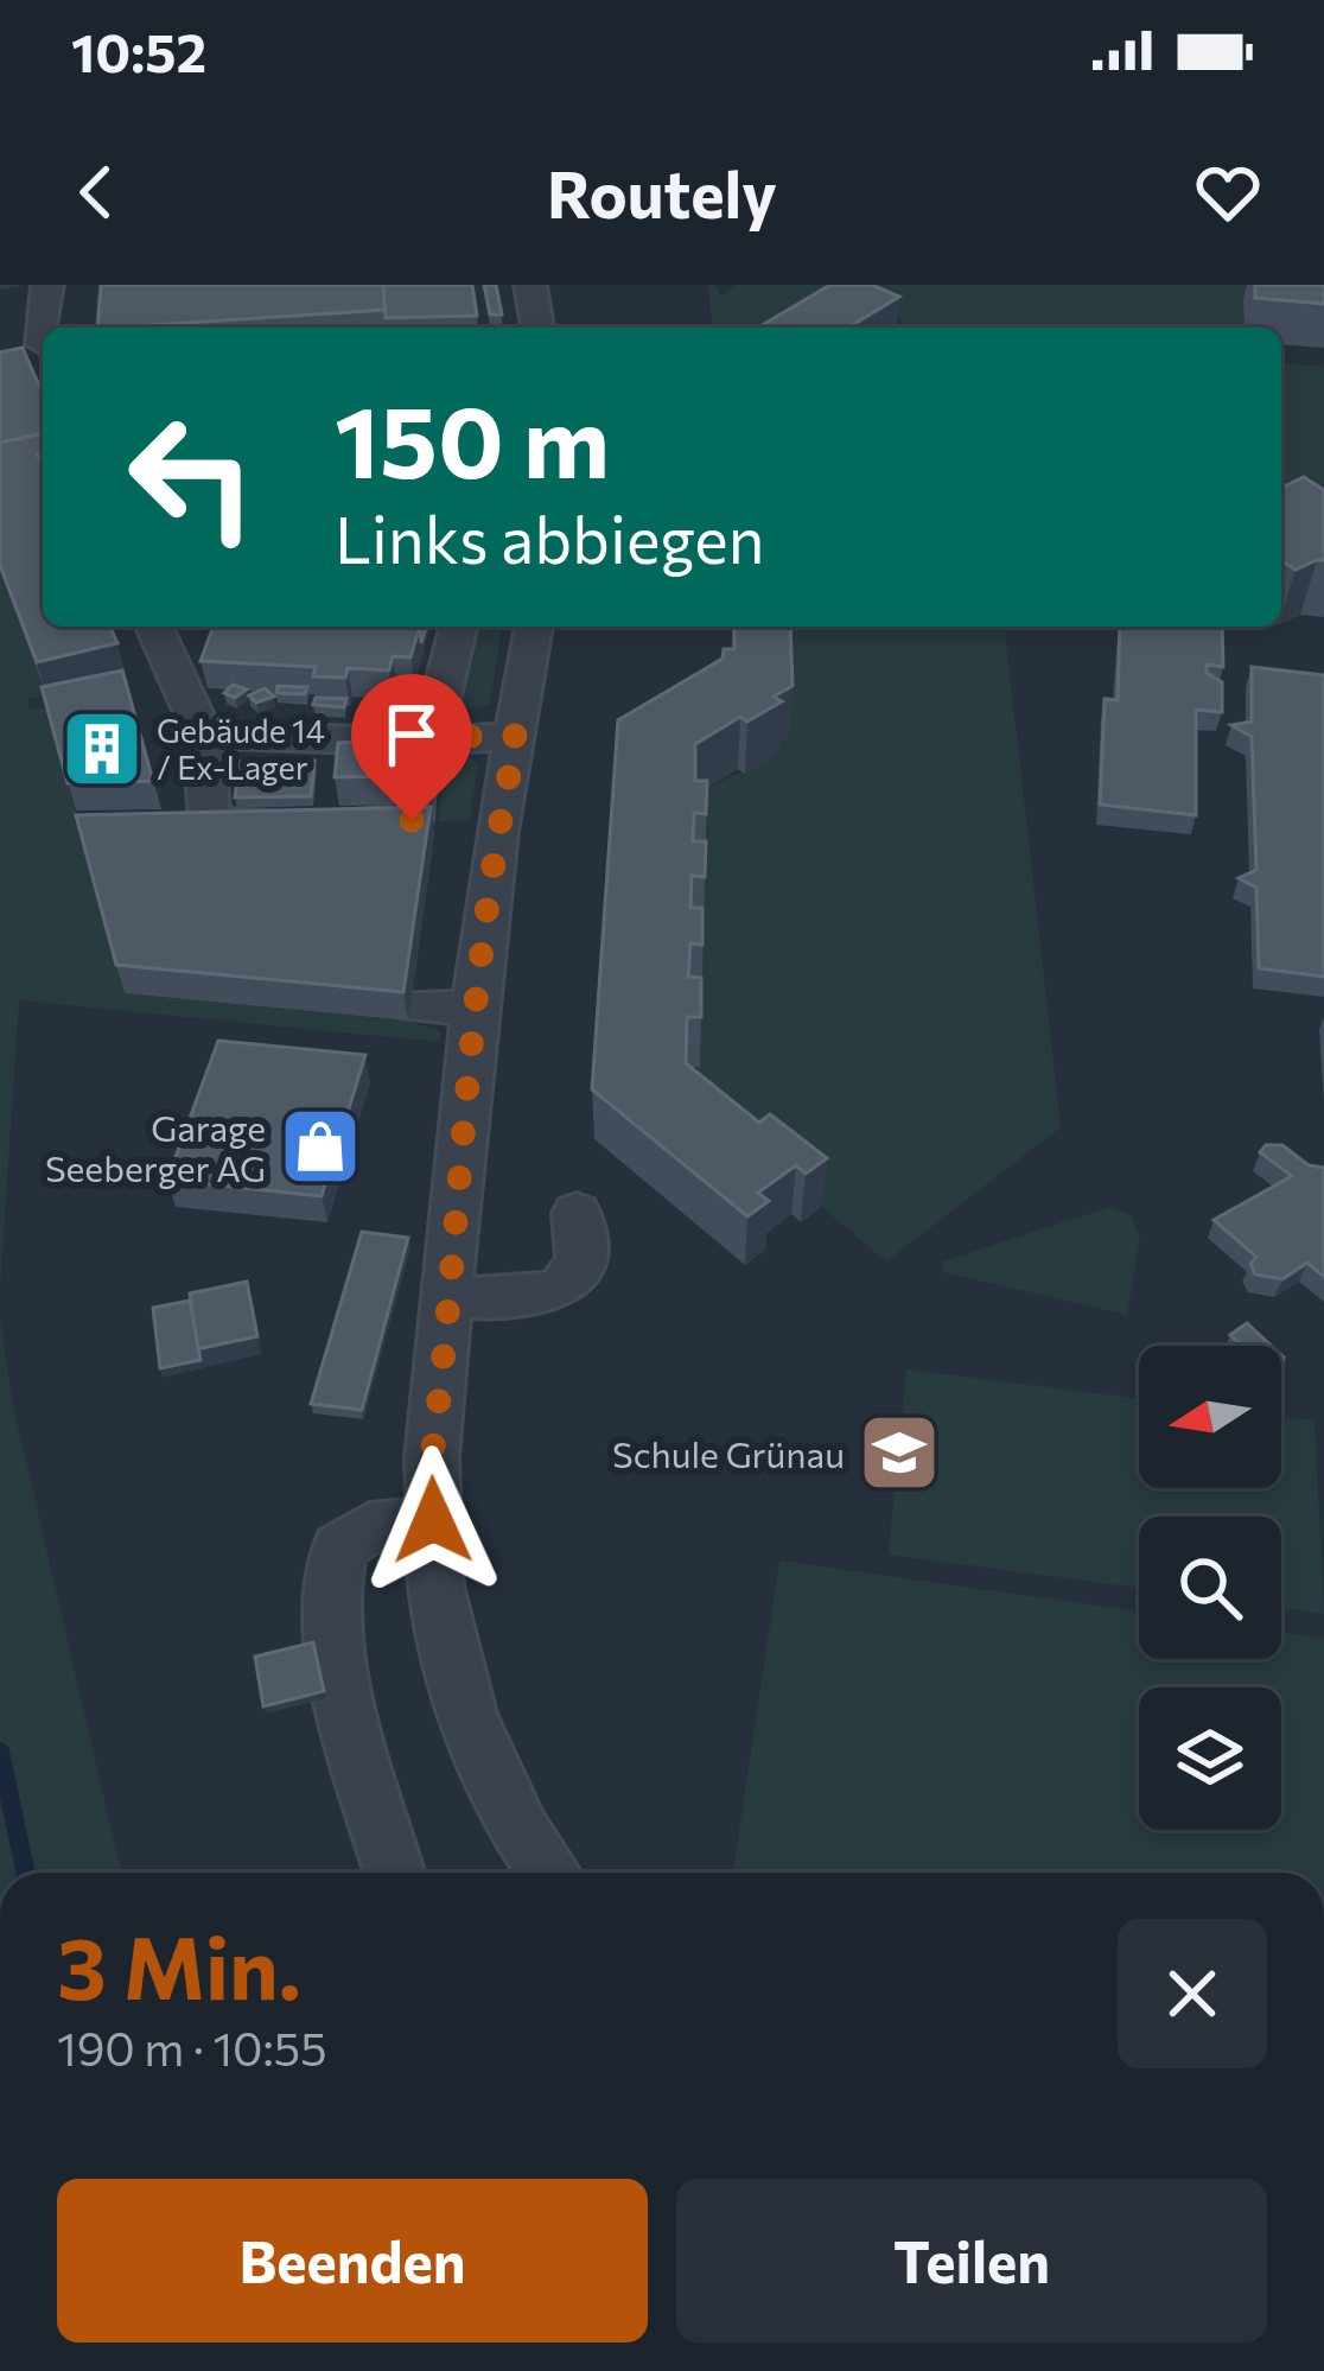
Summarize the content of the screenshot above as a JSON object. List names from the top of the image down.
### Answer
{
  "places": {
    "building": ["Gebäude 14 / Ex-Lager"],
    "shop": ["Garage Seeberger AG"],
    "school or university": ["Schule Grünau"]
  },
  "north": "left",
  "page": {
    "status": "10:52",
    "header": "Routely",
    "turn": ["150 m", "Links abbiegen"],
    "heading": ["3 Min.", "190 m · 10:55"],
    "buttons": ["Beenden", "Teilen"]
  }
}
